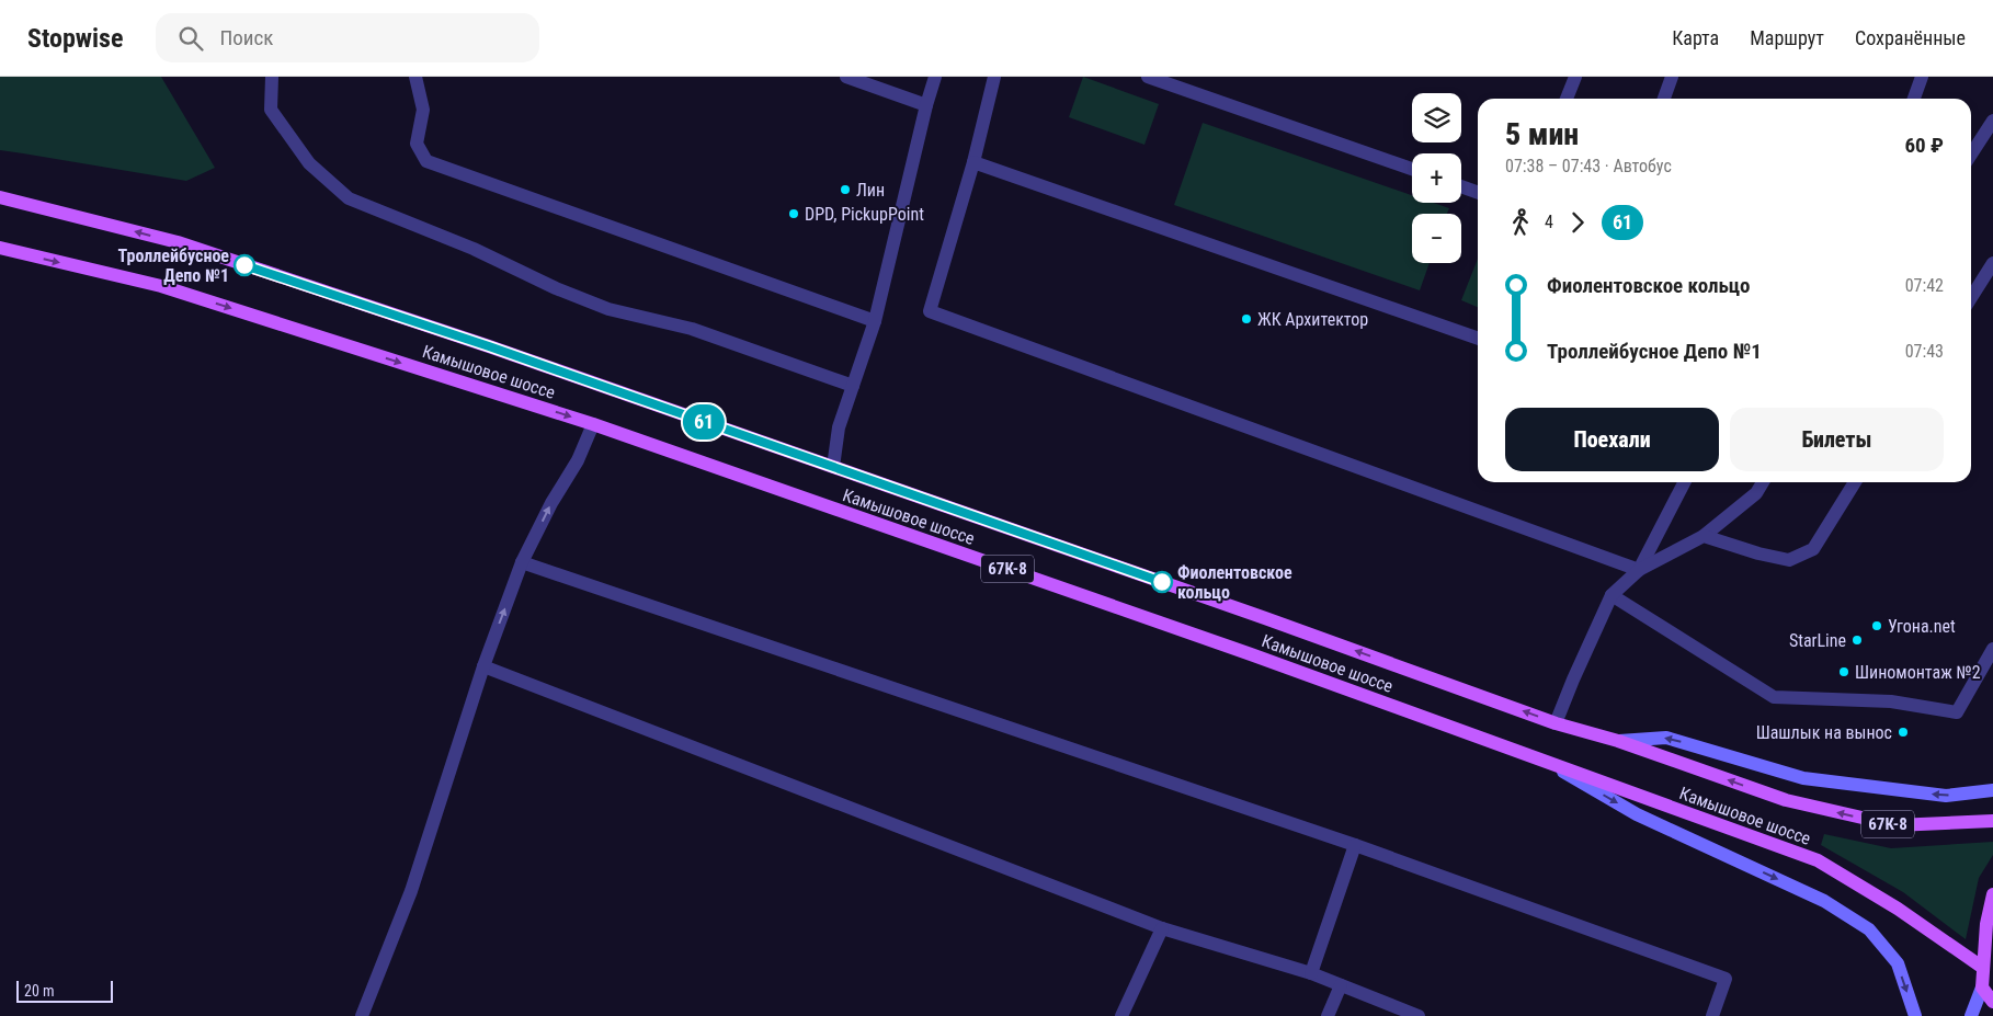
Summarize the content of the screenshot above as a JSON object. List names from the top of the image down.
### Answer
{
  "streets": {
    "main road": ["Камышовое шоссе", "67К-8"]
  },
  "places": [
    "Лин",
    "DPD, PickupPoint",
    "Троллейбусное Депо №1",
    "ЖК Архитектор",
    "Фиолентовское кольцо",
    "Угона.net",
    "StarLine",
    "Шиномонтаж №2",
    "Шашлык на вынос"
  ],
  "lines": ["bus line 61"],
  "scale_bar": "20 m",
  "page": {
    "header": "Stopwise",
    "search": "Поиск",
    "nav": ["Карта", "Маршрут", "Сохранённые"],
    "on_map": "61",
    "map_buttons": ["+", "−"],
    "heading": ["5 мин", "07:38 – 07:43 · Автобус", "60 ₽"],
    "legs": ["4", "61"],
    "list": [
      {
        "name": "Фиолентовское кольцо",
        "value": "07:42"
      },
      {
        "name": "Троллейбусное Депо №1",
        "value": "07:43"
      }
    ],
    "buttons": ["Поехали", "Билеты"],
    "scale": "20 m"
  }
}
